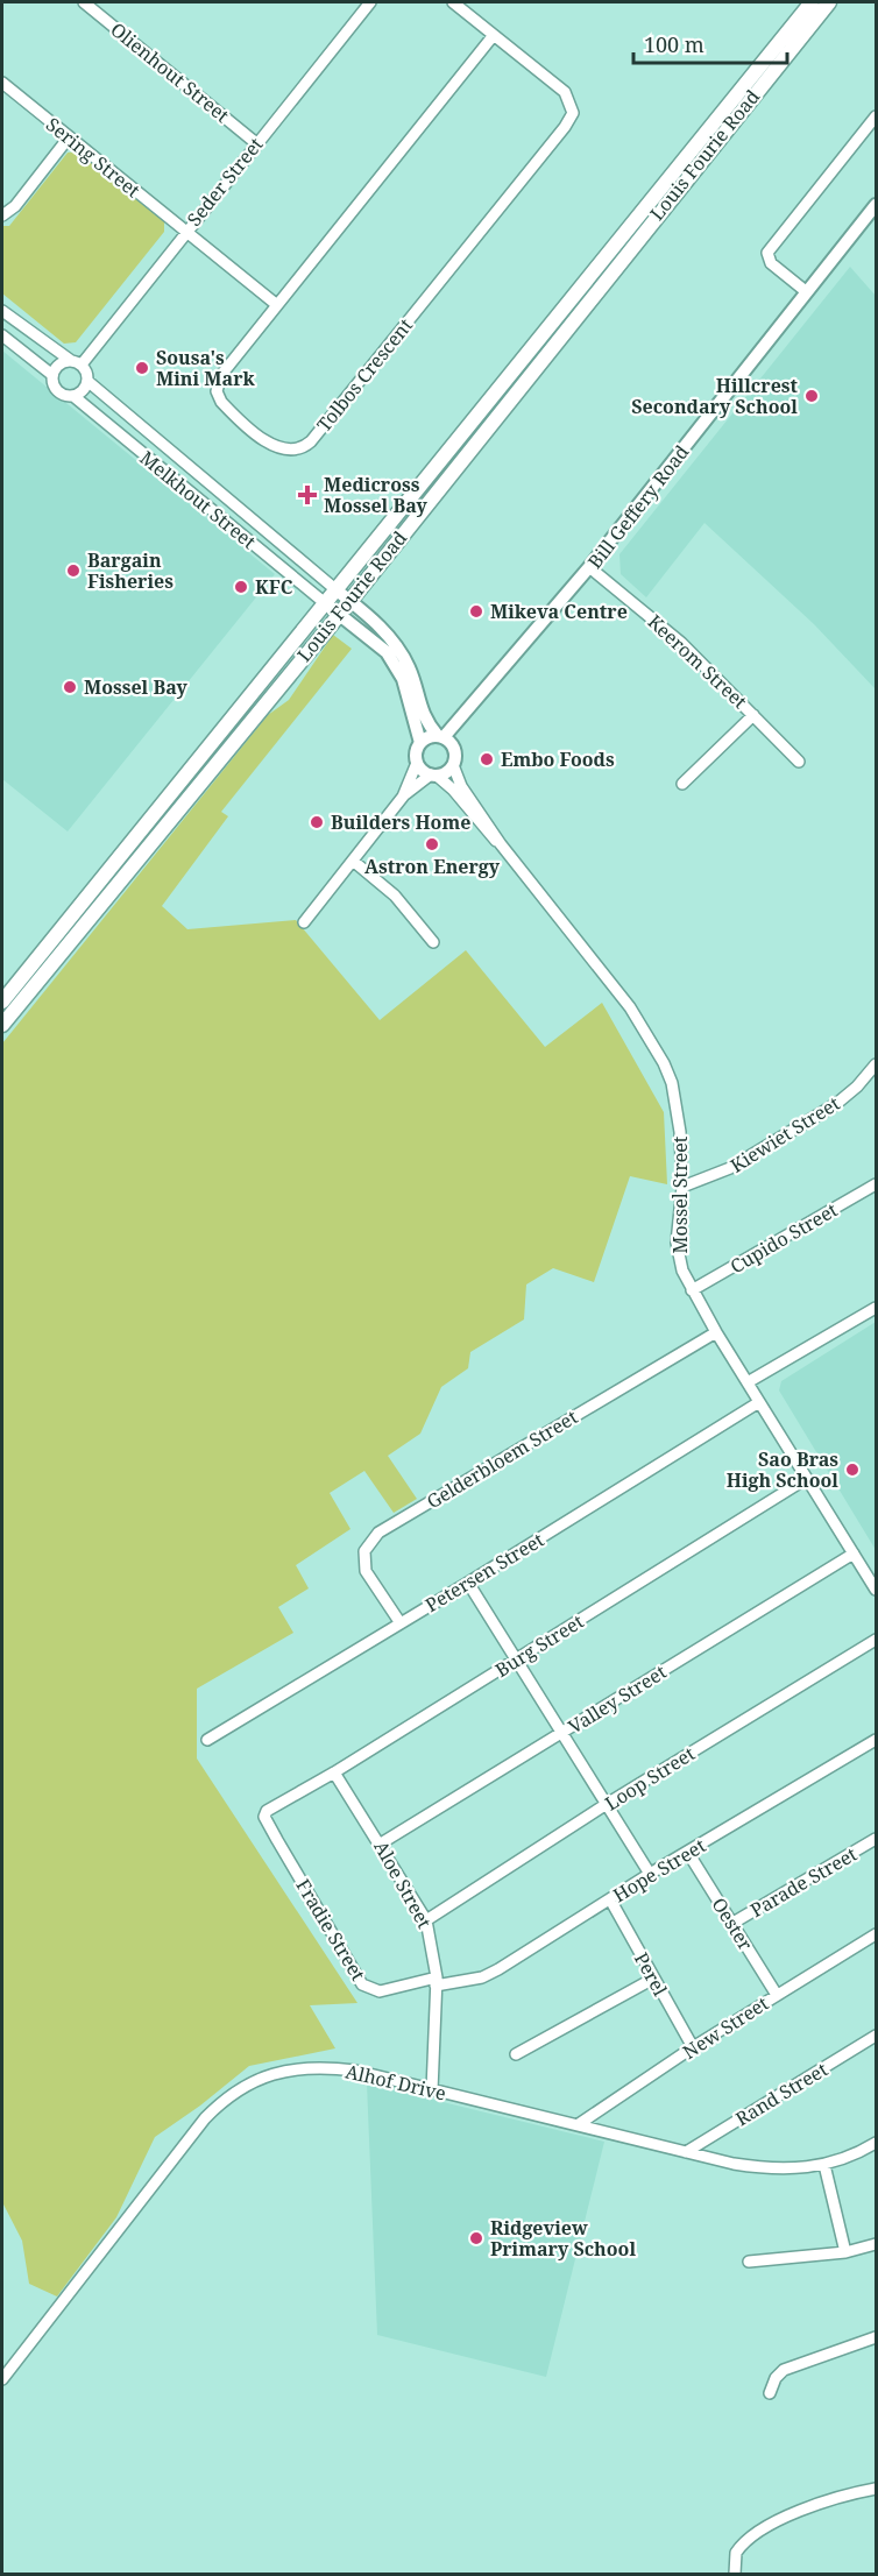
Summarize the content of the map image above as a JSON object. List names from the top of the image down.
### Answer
{
  "streets": {
    "main road": ["Louis Fourie Road"],
    "street": [
      "Olienhout Street",
      "Sering Street",
      "Seder Street",
      "Tolbos Crescent",
      "Melkhout Street",
      "Bill Geffery Road",
      "Keerom Street",
      "Kiewiet Street",
      "Mossel Street",
      "Cupido Street",
      "Gelderbloem Street",
      "Petersen Street",
      "Burg Street",
      "Valley Street",
      "Loop Street",
      "Hope Street",
      "Parade Street",
      "Aloe Street",
      "Oester",
      "Fradie Street",
      "Perel",
      "New Street",
      "Alhof Drive",
      "Rand Street"
    ]
  },
  "crossings": [
    ["Olienhout Street", "Seder Street"],
    ["Louis Fourie Road", "Melkhout Street"],
    ["Sering Street", "Seder Street"],
    ["Sering Street", "Tolbos Crescent"],
    ["Seder Street", "Melkhout Street"],
    ["Bill Geffery Road", "Keerom Street"],
    ["Kiewiet Street", "Mossel Street"],
    ["Mossel Street", "Cupido Street"],
    ["Mossel Street", "Gelderbloem Street"],
    ["Mossel Street", "Petersen Street"],
    ["Mossel Street", "Burg Street"],
    ["Mossel Street", "Valley Street"],
    ["Gelderbloem Street", "Petersen Street"],
    ["Burg Street", "Aloe Street"],
    ["Burg Street", "Fradie Street"],
    ["Valley Street", "Aloe Street"],
    ["Loop Street", "Aloe Street"],
    ["Hope Street", "Aloe Street"],
    ["Hope Street", "Oester"],
    ["Hope Street", "Fradie Street"],
    ["Hope Street", "Perel"],
    ["Parade Street", "Oester"],
    ["Aloe Street", "Fradie Street"],
    ["Aloe Street", "Alhof Drive"],
    ["Oester", "New Street"],
    ["Perel", "New Street"],
    ["New Street", "Alhof Drive"],
    ["Alhof Drive", "Rand Street"]
  ],
  "places": {
    "other": [
      "Sousa's Mini Mark",
      "Hillcrest Secondary School",
      "Bargain Fisheries",
      "KFC",
      "Mikeva Centre",
      "Mossel Bay",
      "Embo Foods",
      "Builders Home",
      "Astron Energy",
      "Sao Bras High School",
      "Ridgeview Primary School"
    ],
    "health": ["Medicross Mossel Bay"]
  },
  "scale_bar": "100 m"
}
